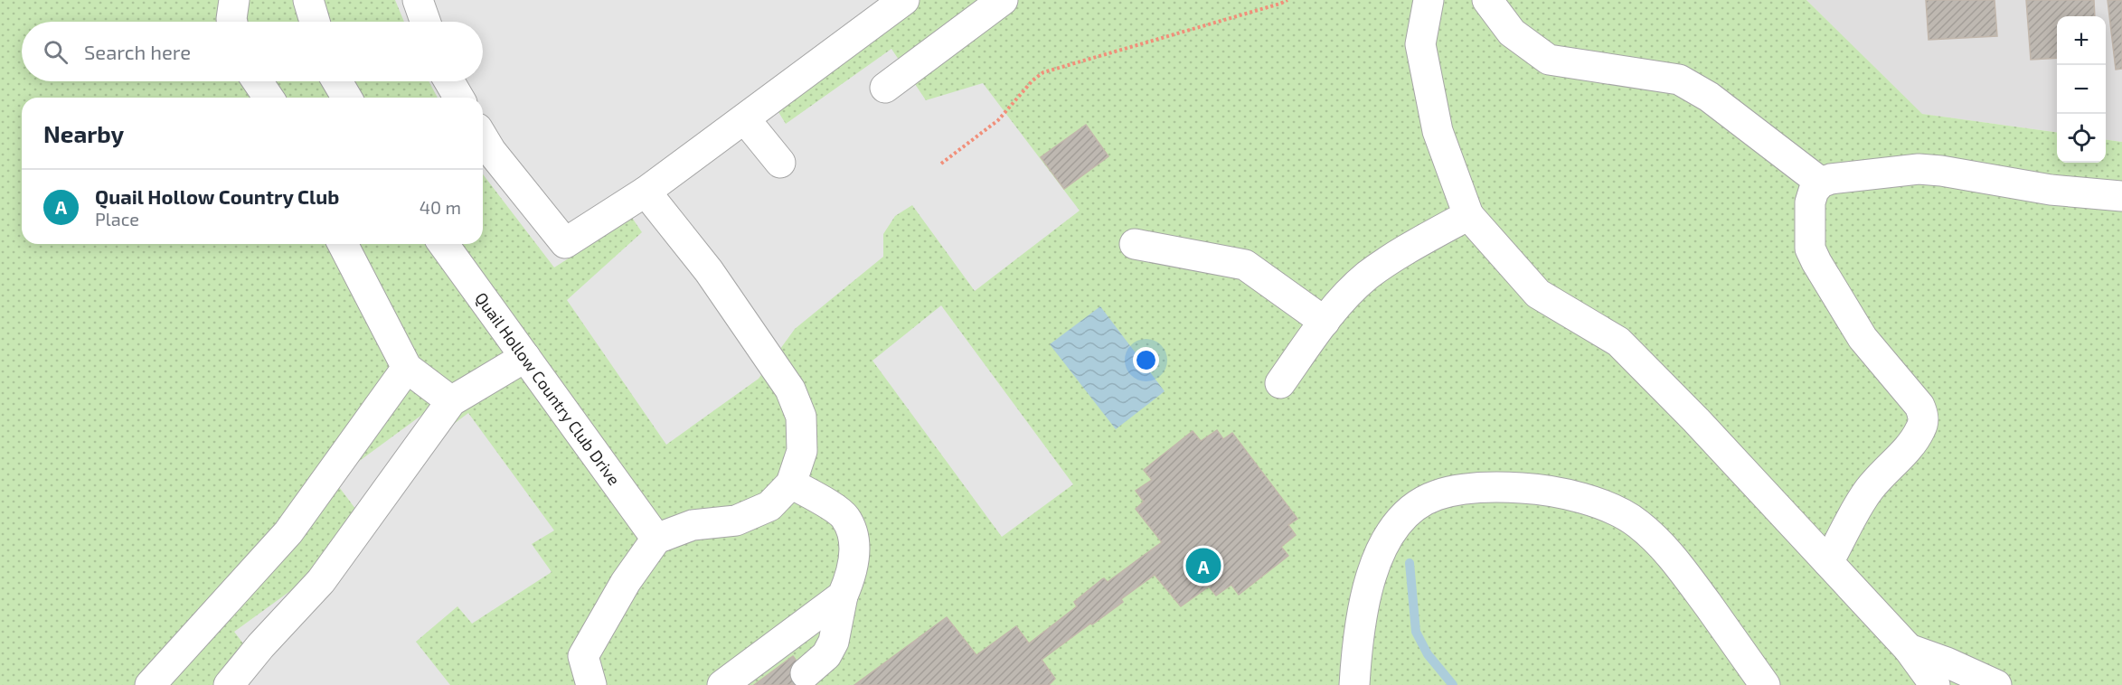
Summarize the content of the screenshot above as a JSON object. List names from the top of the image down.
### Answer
{
  "streets": {
    "street": ["Quail Hollow Country Club Drive"]
  },
  "page": {
    "map_buttons": ["+", "−"],
    "search": "Search here",
    "heading": "Nearby",
    "list": [
      {
        "mark": "A",
        "name": "Quail Hollow Country Club",
        "note": "Place",
        "value": "40 m"
      }
    ],
    "pins": "A"
  }
}
